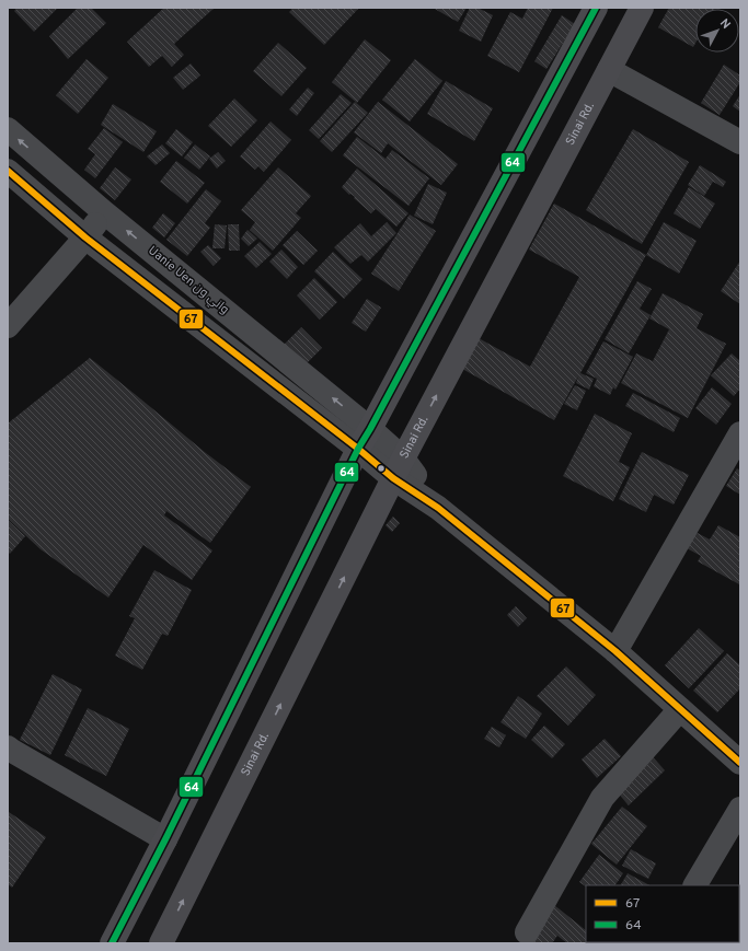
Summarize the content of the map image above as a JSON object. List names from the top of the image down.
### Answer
{
  "streets": {
    "main road": ["Sinai Rd."],
    "street": ["Uanie Uen واني ون"]
  },
  "crossings": [
    ["Sinai Rd.", "Uanie Uen واني ون"]
  ],
  "lines": ["transit line 64", "transit line 67"],
  "legend": ["67", "64"],
  "north": "top right"
}
